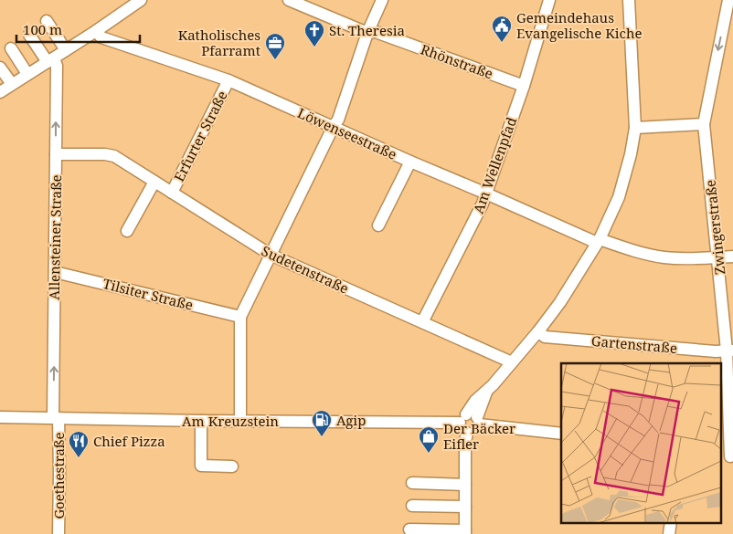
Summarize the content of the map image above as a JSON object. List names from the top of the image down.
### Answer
{
  "streets": {
    "street": [
      "Rhönstraße",
      "Löwenseestraße",
      "Erfurter Straße",
      "Am Wellenpfad",
      "Zwingerstraße",
      "Allensteiner Straße",
      "Sudetenstraße",
      "Tilsiter Straße",
      "Gartenstraße",
      "Am Kreuzstein",
      "Goethestraße"
    ]
  },
  "crossings": [
    ["Rhönstraße", "Am Wellenpfad"],
    ["Löwenseestraße", "Erfurter Straße"],
    ["Löwenseestraße", "Am Wellenpfad"],
    ["Löwenseestraße", "Zwingerstraße"],
    ["Erfurter Straße", "Sudetenstraße"],
    ["Am Wellenpfad", "Sudetenstraße"],
    ["Zwingerstraße", "Gartenstraße"],
    ["Allensteiner Straße", "Sudetenstraße"],
    ["Allensteiner Straße", "Tilsiter Straße"],
    ["Allensteiner Straße", "Am Kreuzstein"],
    ["Allensteiner Straße", "Goethestraße"],
    ["Am Kreuzstein", "Goethestraße"]
  ],
  "one_way": ["Allensteiner Straße"],
  "places": {
    "public building": ["Gemeindehaus Evangelische Kiche"],
    "church": ["St. Theresia"],
    "office": ["Katholisches Pfarramt"],
    "fuel station": ["Agip"],
    "shop": ["Der Bäcker Eifler"],
    "restaurant": ["Chief Pizza"]
  },
  "scale_bar": "100 m"
}
